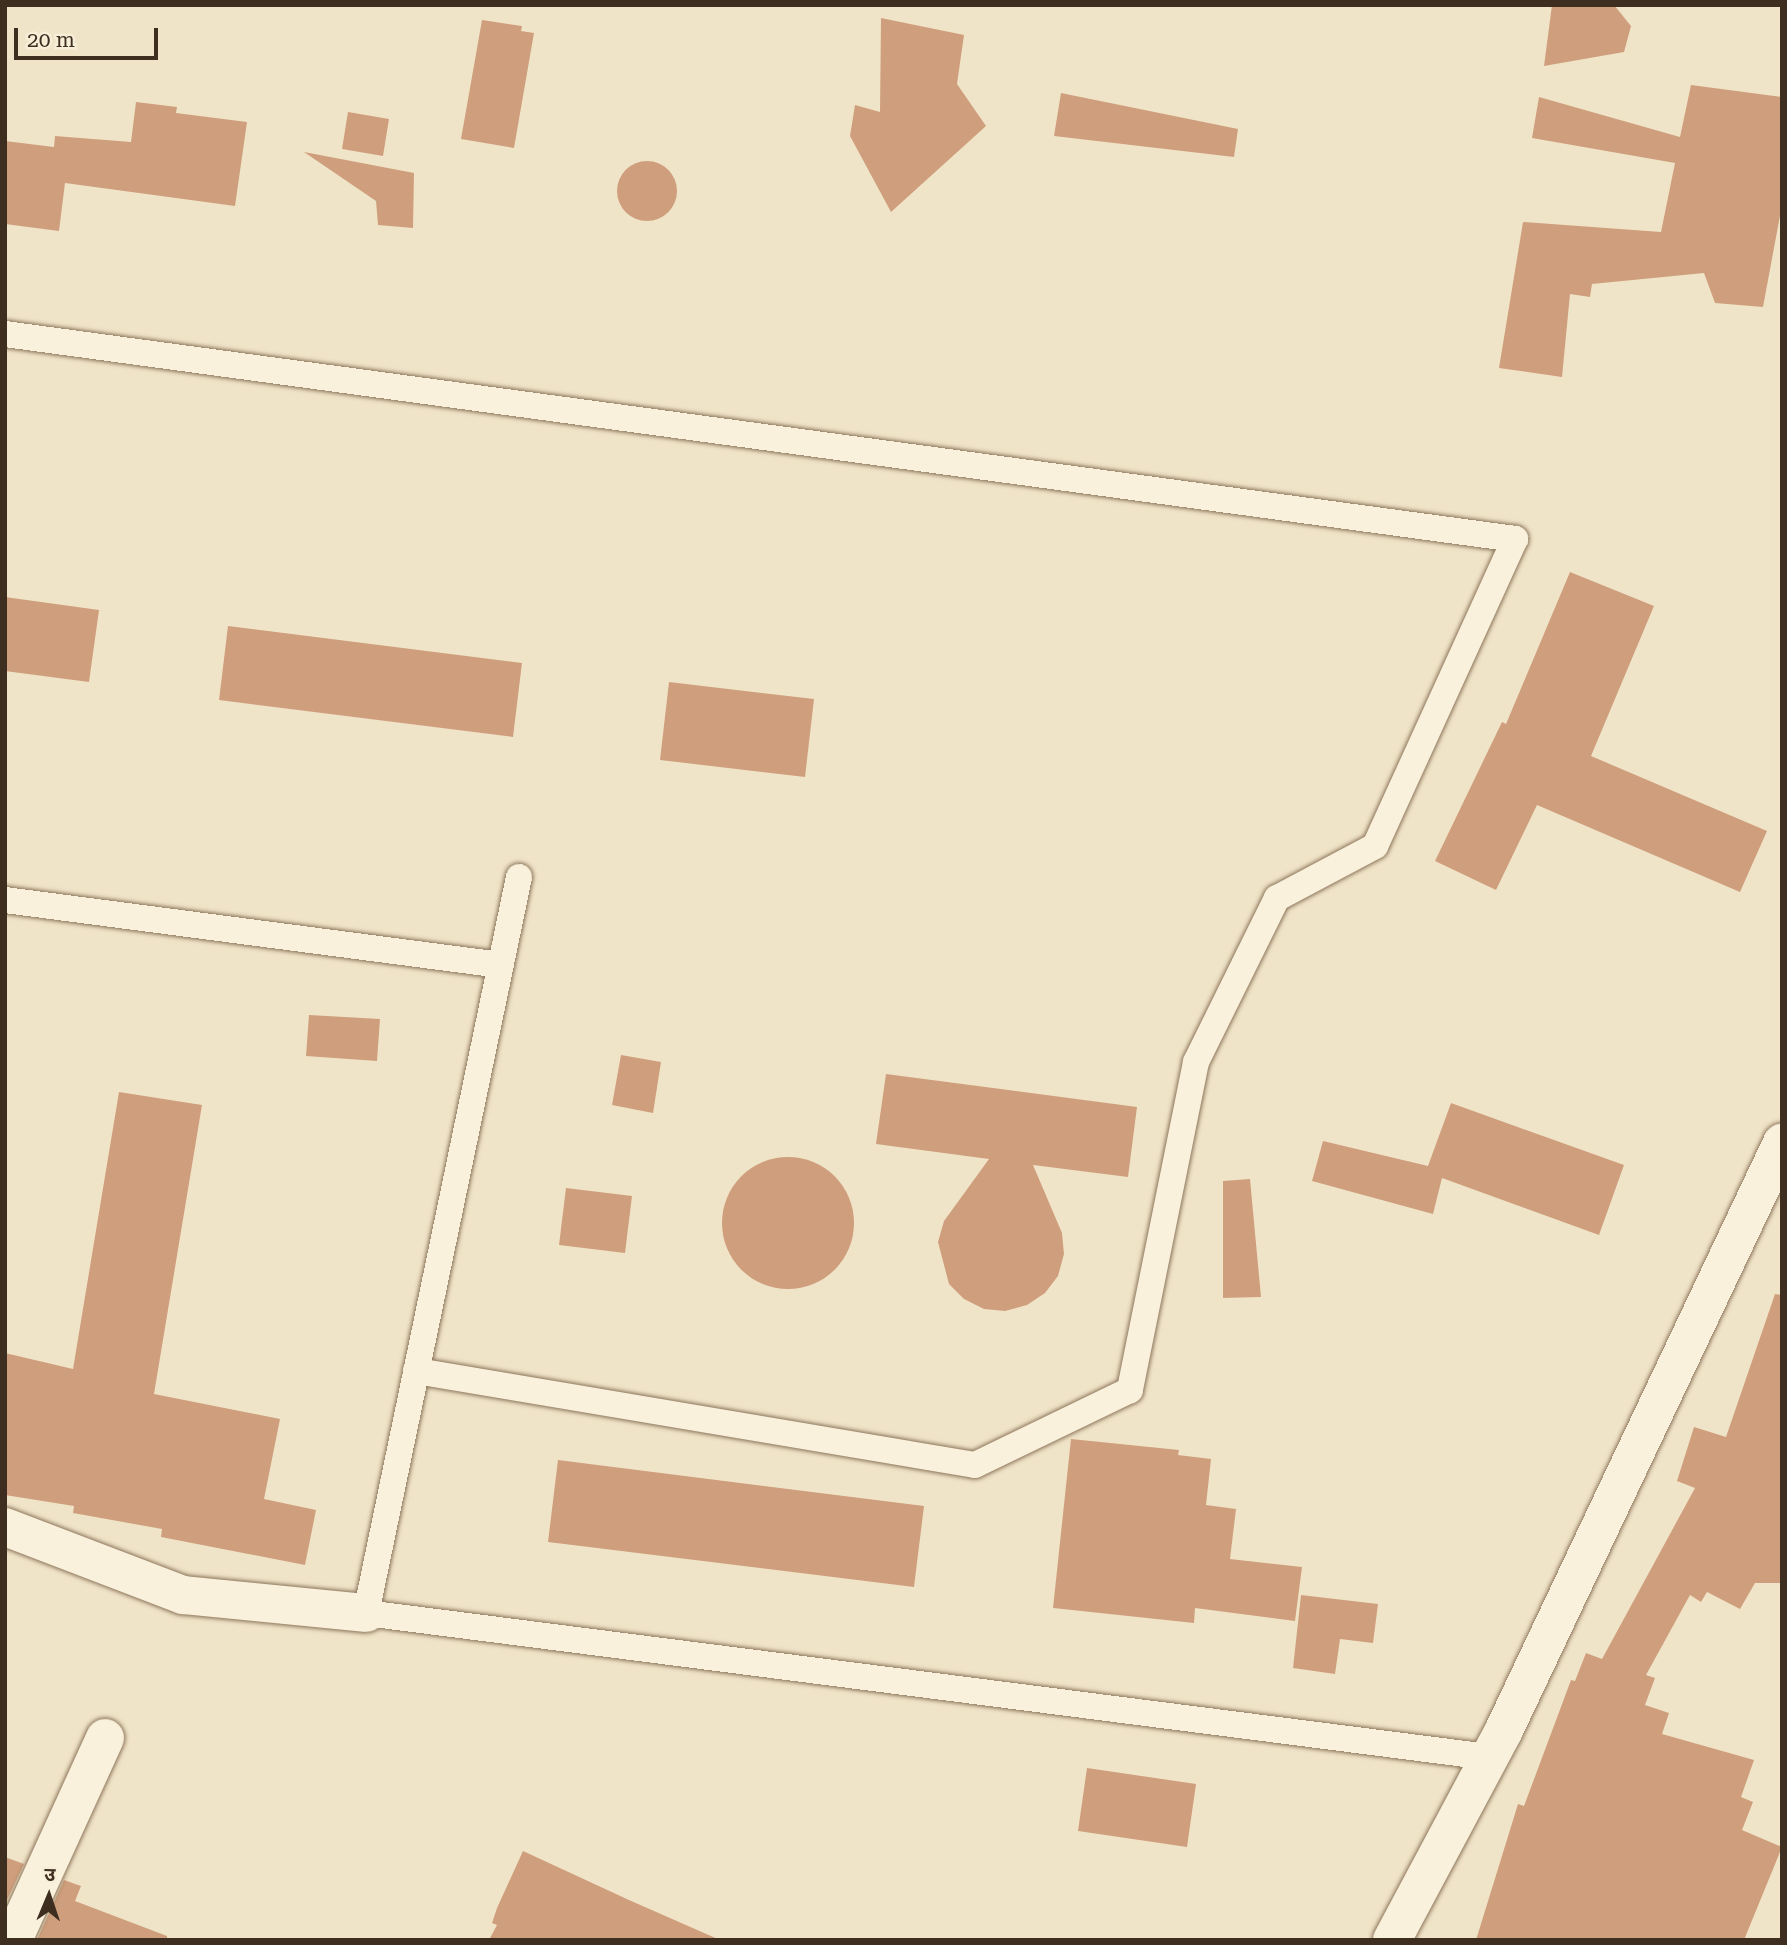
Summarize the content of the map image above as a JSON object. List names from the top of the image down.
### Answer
{
  "scale_bar": "20 m",
  "north": "top"
}
